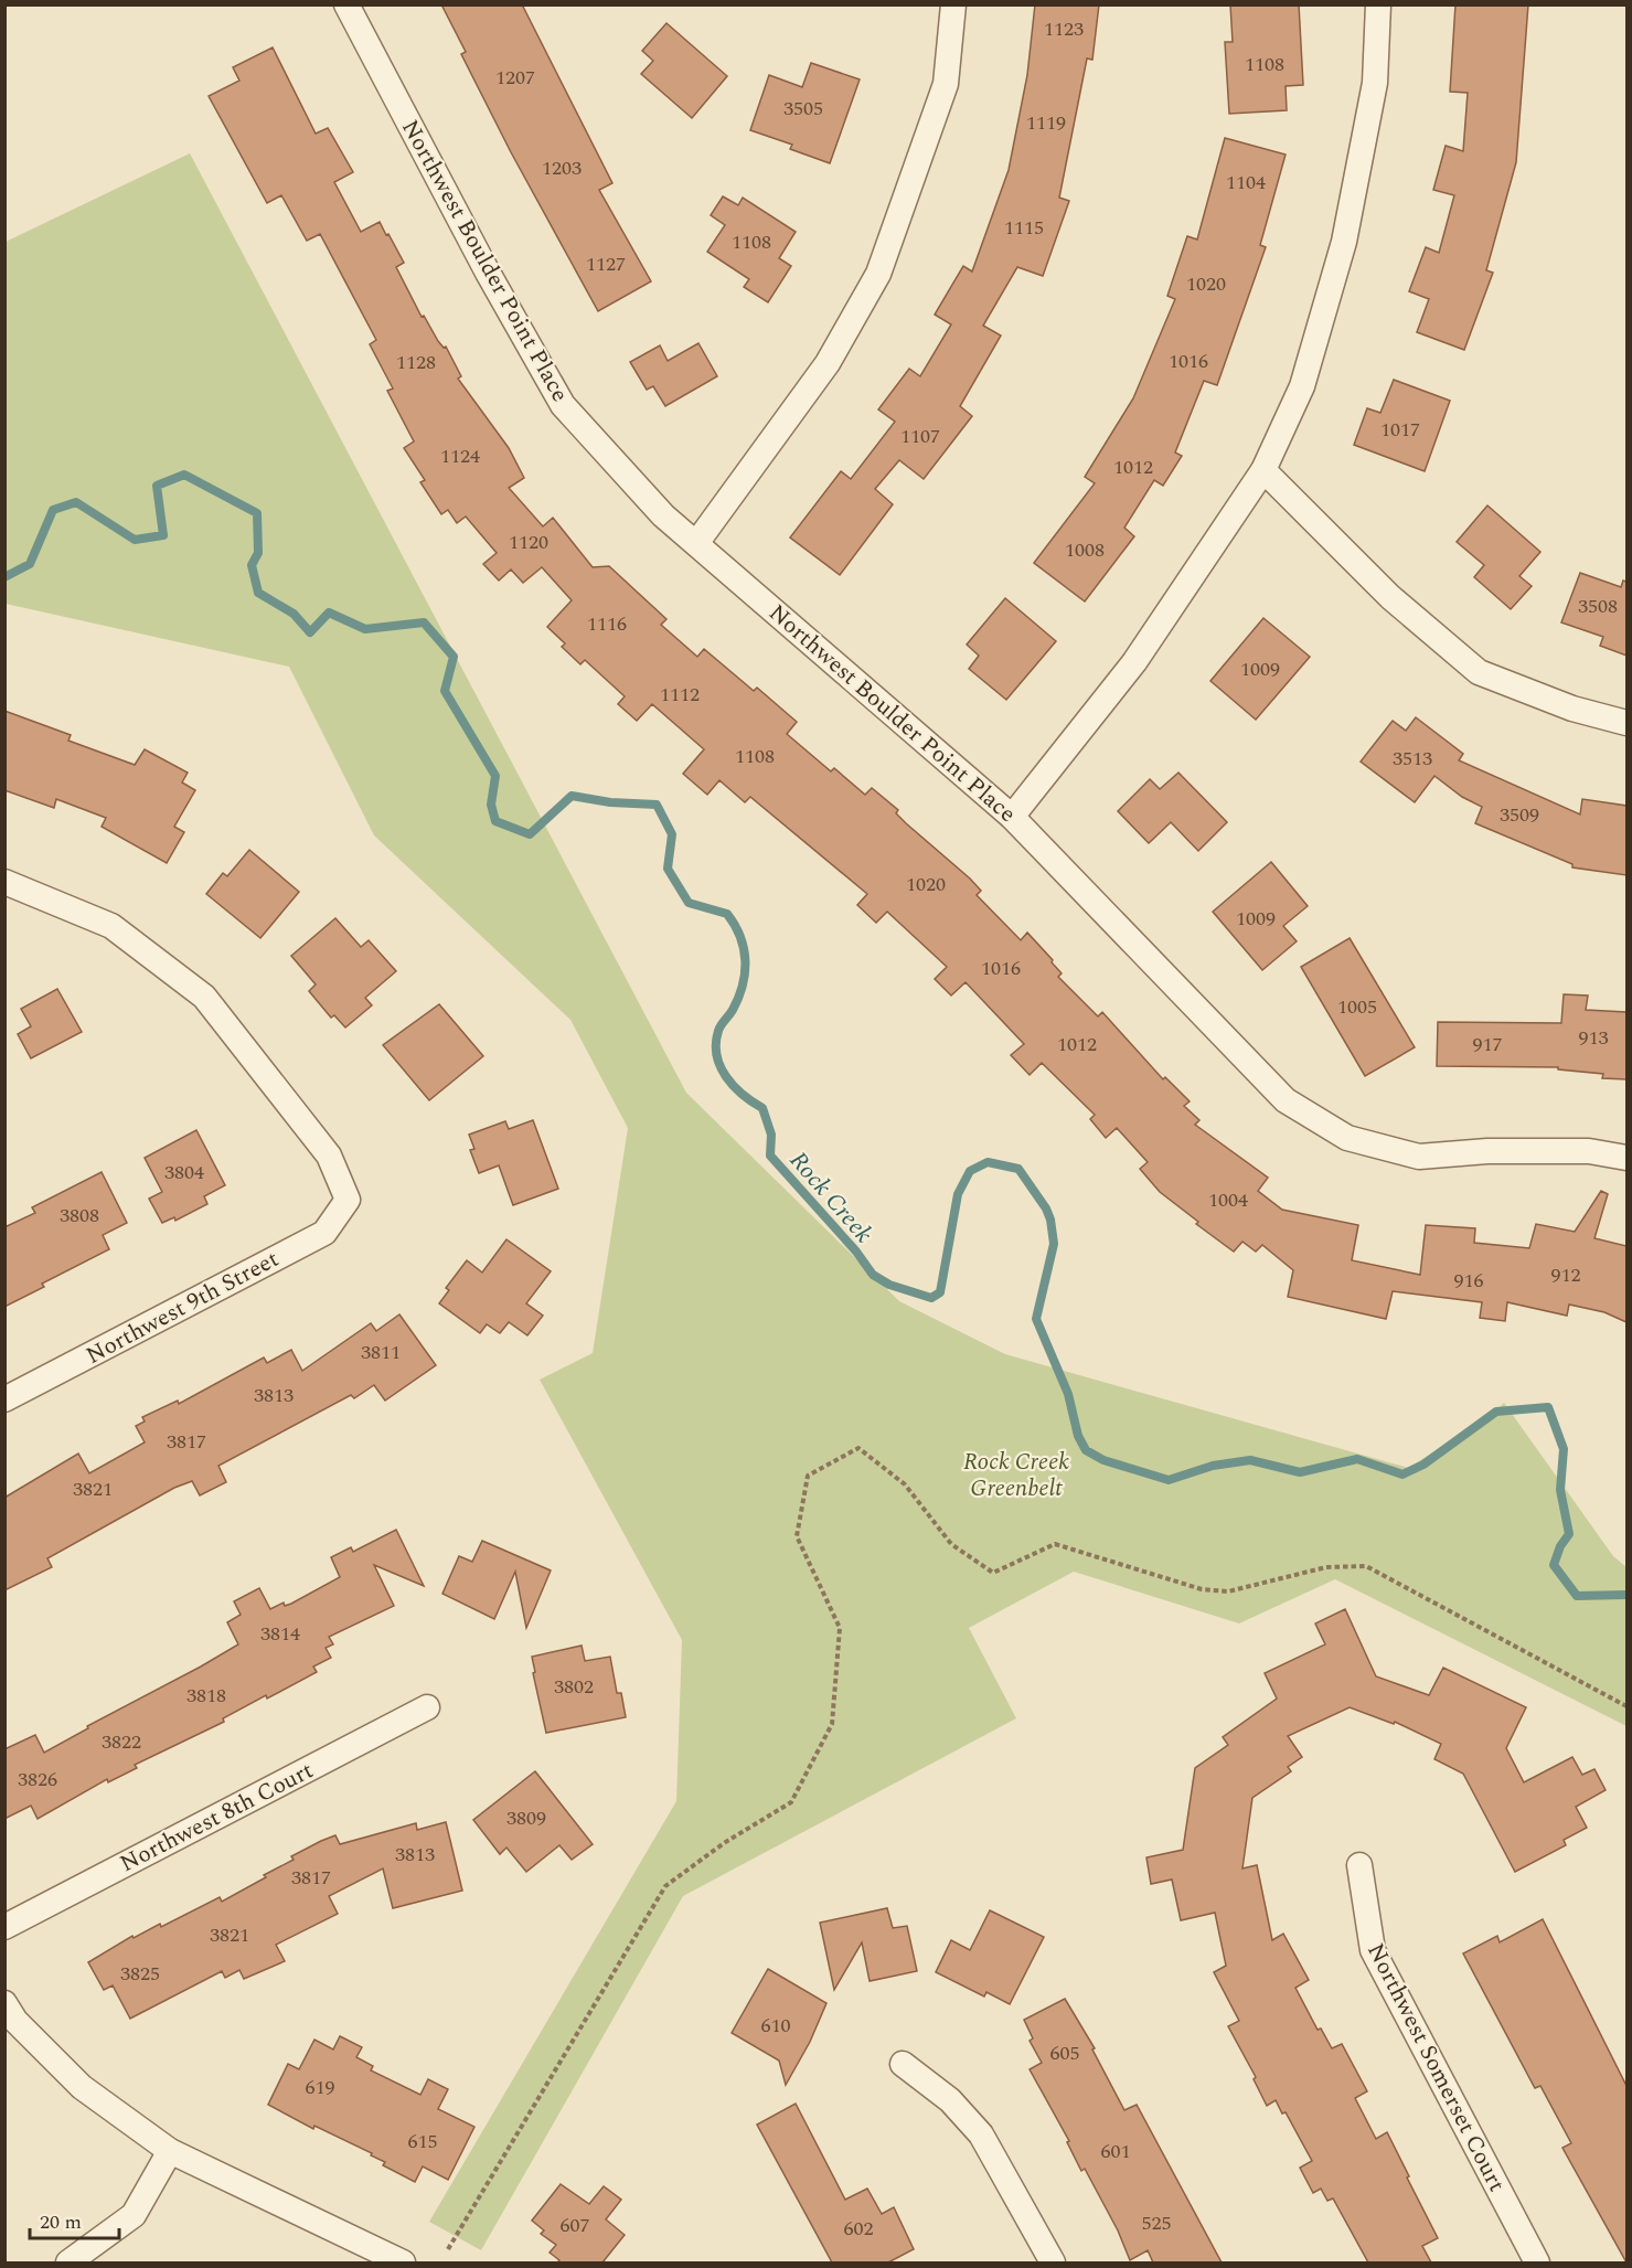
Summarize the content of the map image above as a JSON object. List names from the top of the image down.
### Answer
{
  "streets": {
    "street": [
      "Northwest Boulder Point Place",
      "Northwest 9th Street",
      "Northwest 8th Court",
      "Northwest Somerset Court"
    ]
  },
  "water": ["Rock Creek"],
  "parks": ["Rock Creek Greenbelt"],
  "house_numbers": [
    "1123",
    "1108",
    "1207",
    "3505",
    "1119",
    "1203",
    "1104",
    "1115",
    "1108",
    "1127",
    "1020",
    "1016",
    "1128",
    "1017",
    "1107",
    "1124",
    "1012",
    "1120",
    "1008",
    "3508",
    "1116",
    "1009",
    "1112",
    "1108",
    "3513",
    "3509",
    "1020",
    "1009",
    "1016",
    "1005",
    "913",
    "1012",
    "917",
    "3804",
    "1004",
    "3808",
    "912",
    "916",
    "3811",
    "3813",
    "3817",
    "3821",
    "3814",
    "3802",
    "3818",
    "3822",
    "3826",
    "3809",
    "3813",
    "3817",
    "3821",
    "3825",
    "610",
    "605",
    "619",
    "615",
    "601",
    "525",
    "607",
    "602"
  ],
  "scale_bar": "20 m"
}
